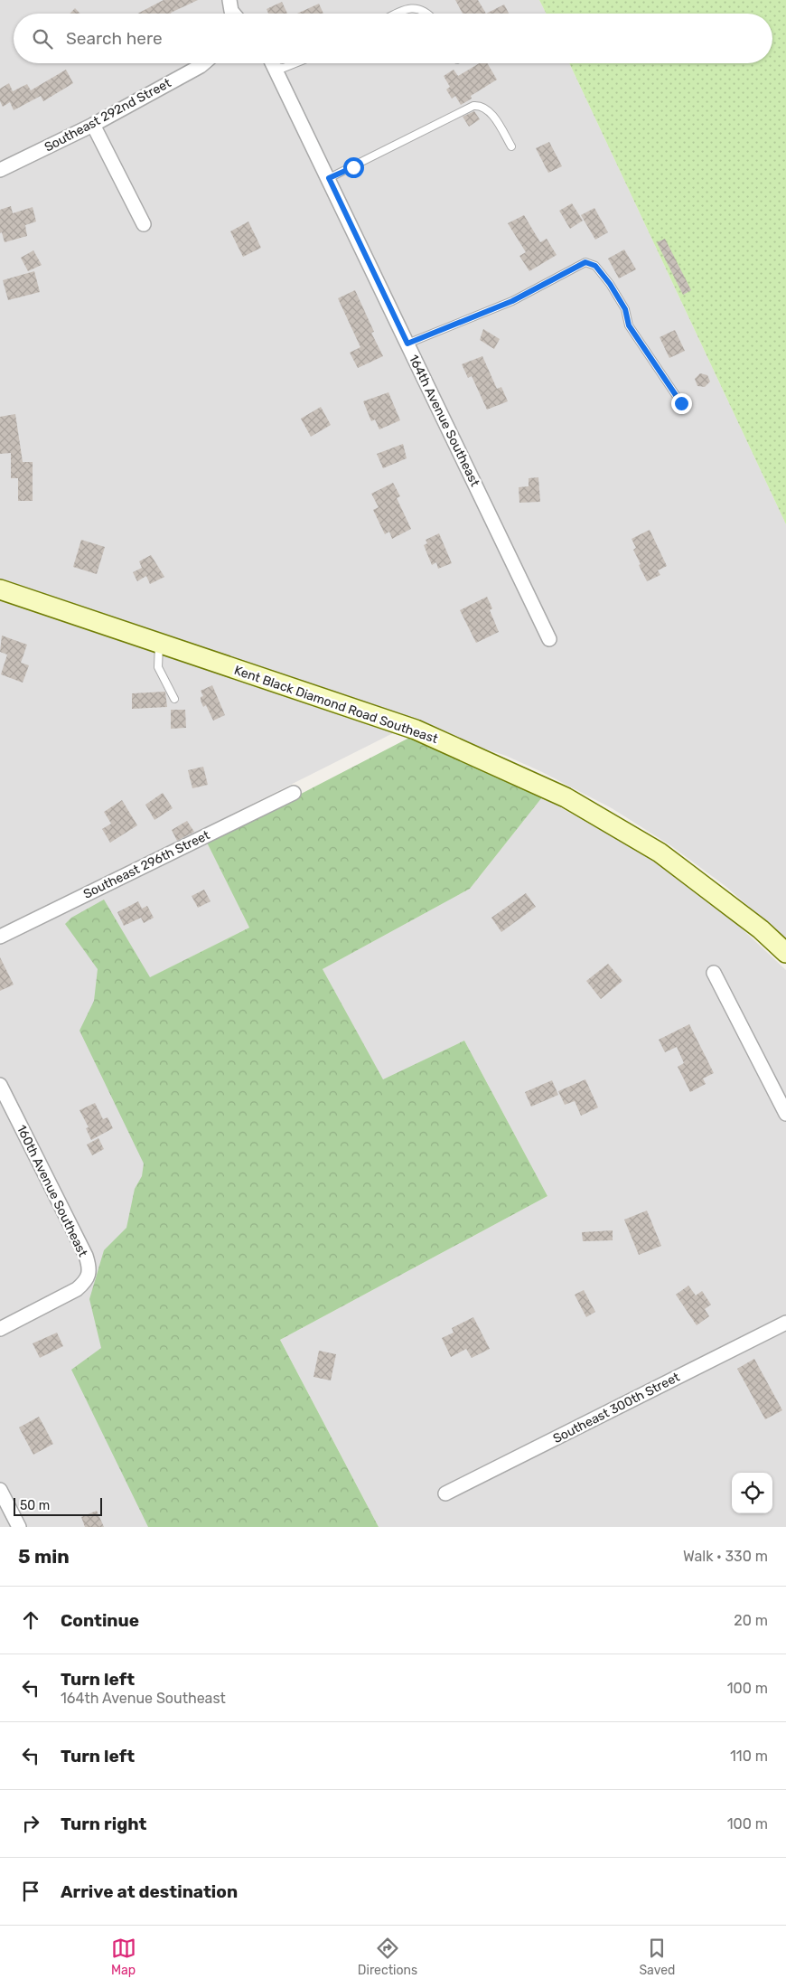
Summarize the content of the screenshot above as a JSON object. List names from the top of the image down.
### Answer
{
  "streets": {
    "street": [
      "Southeast 292nd Street",
      "164th Avenue Southeast",
      "Kent Black Diamond Road Southeast",
      "Southeast 296th Street",
      "160th Avenue Southeast",
      "Southeast 300th Street"
    ]
  },
  "scale_bar": "50 m",
  "page": {
    "search": "Search here",
    "scale": "50 m",
    "heading": ["5 min", "Walk · 330 m"],
    "list": [
      ["Continue", "20 m"],
      ["Turn left", "164th Avenue Southeast", "100 m"],
      ["Turn left", "110 m"],
      ["Turn right", "100 m"],
      "Arrive at destination"
    ],
    "nav": ["Map", "Directions", "Saved"]
  }
}
